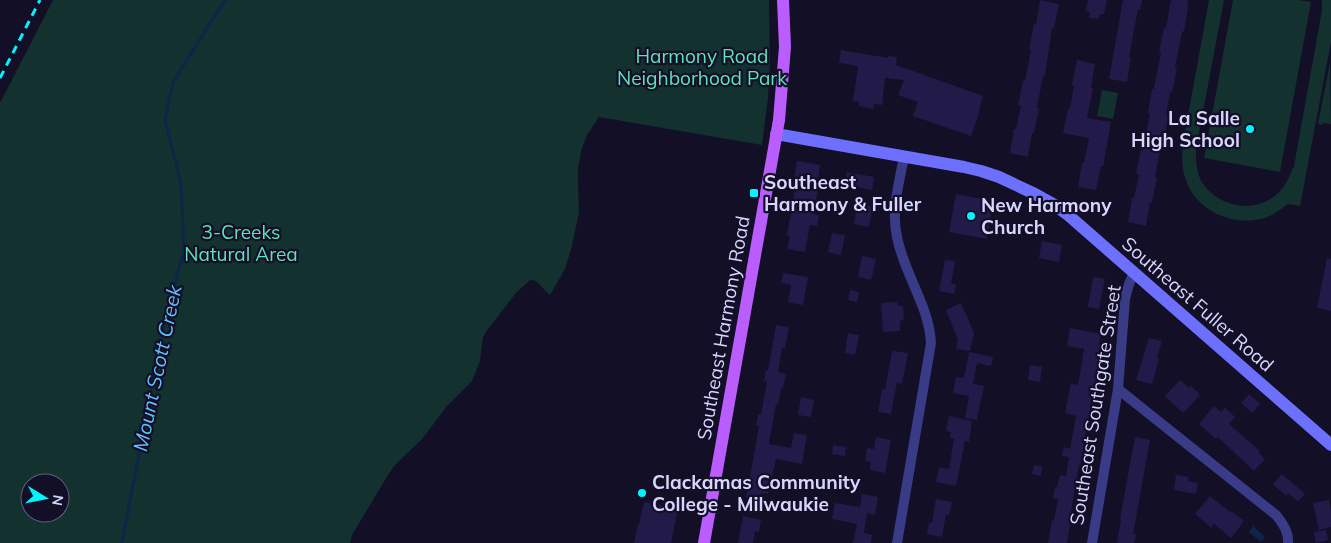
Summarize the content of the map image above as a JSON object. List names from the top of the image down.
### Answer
{
  "streets": {
    "main road": ["Southeast Harmony Road"],
    "street": ["Southeast Fuller Road", "Southeast Southgate Street"]
  },
  "crossings": [
    ["Southeast Fuller Road", "Southeast Harmony Road"],
    ["Southeast Fuller Road", "Southeast Southgate Street"]
  ],
  "water": ["Mount Scott Creek"],
  "parks": ["Harmony Road Neighborhood Park", "3-Creeks Natural Area"],
  "places": {
    "other": ["La Salle High School", "New Harmony Church", "Clackamas Community College - Milwaukie"],
    "transit": ["Southeast Harmony & Fuller"]
  },
  "north": "right"
}
